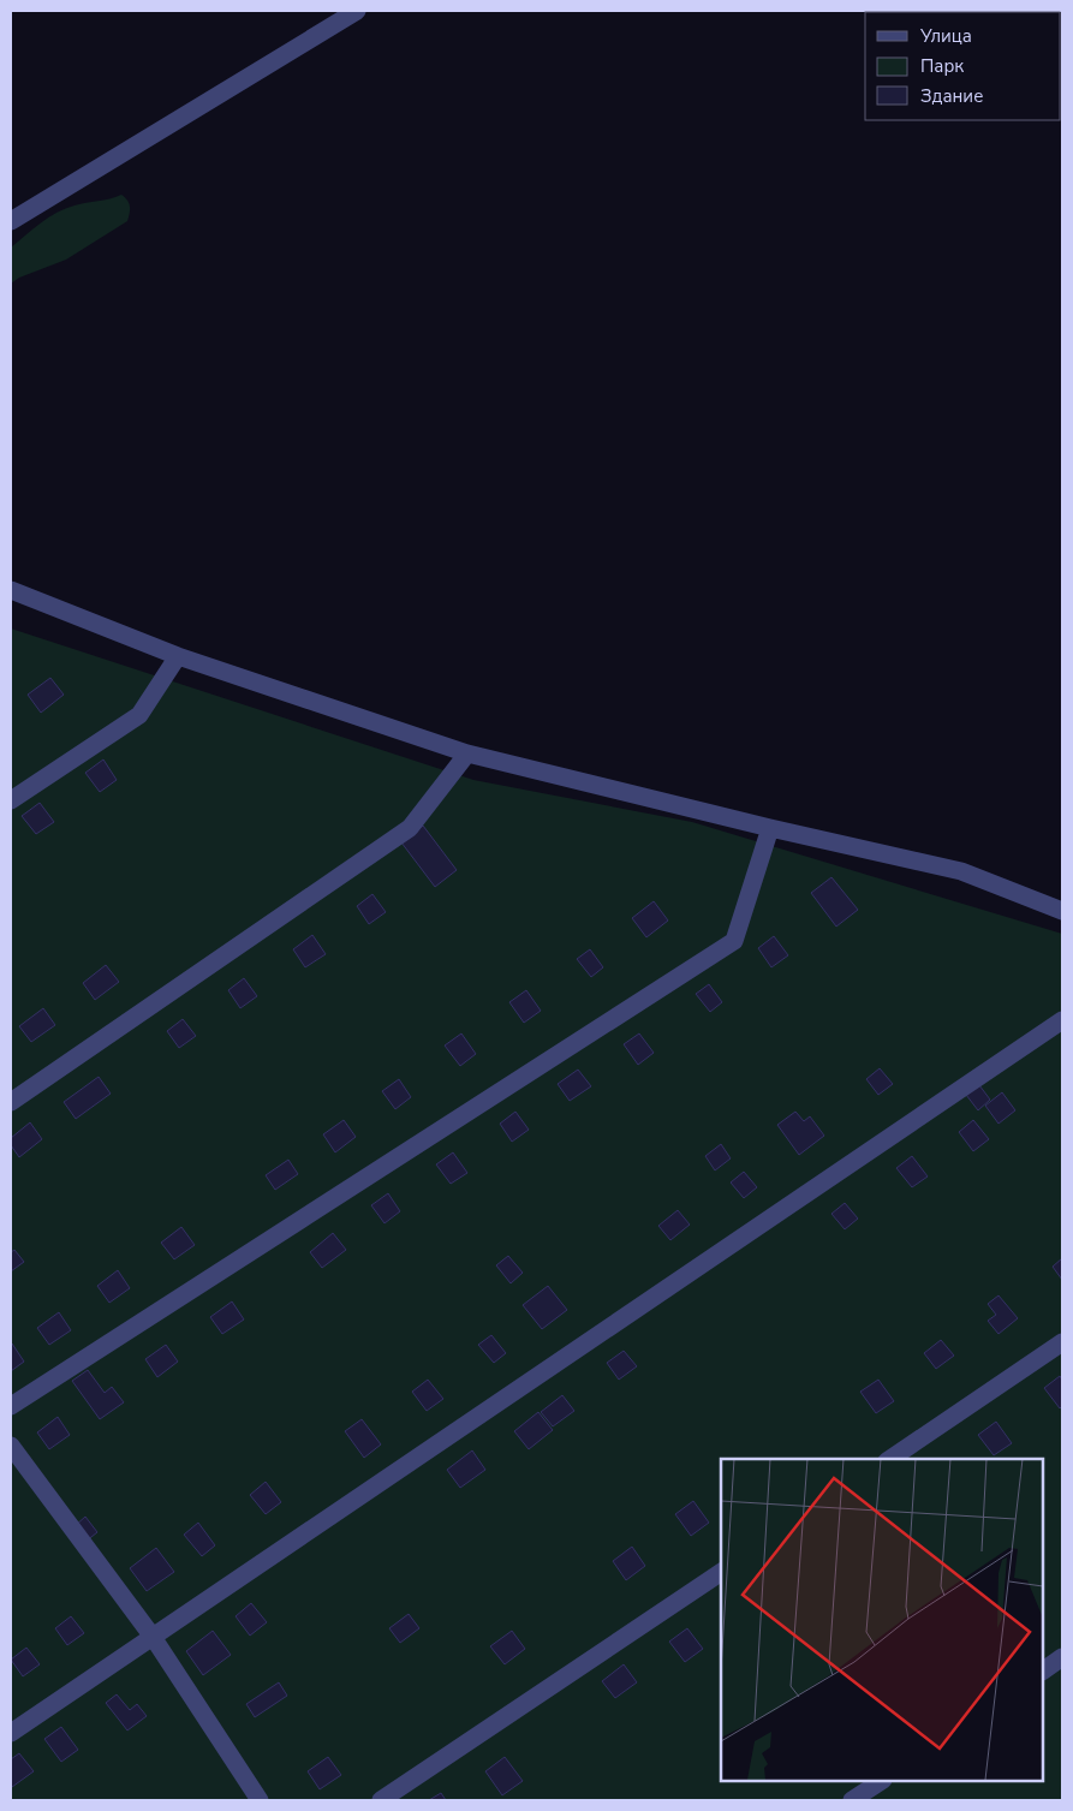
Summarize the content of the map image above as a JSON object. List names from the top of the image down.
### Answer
{
  "legend": ["Улица", "Парк", "Здание"]
}
